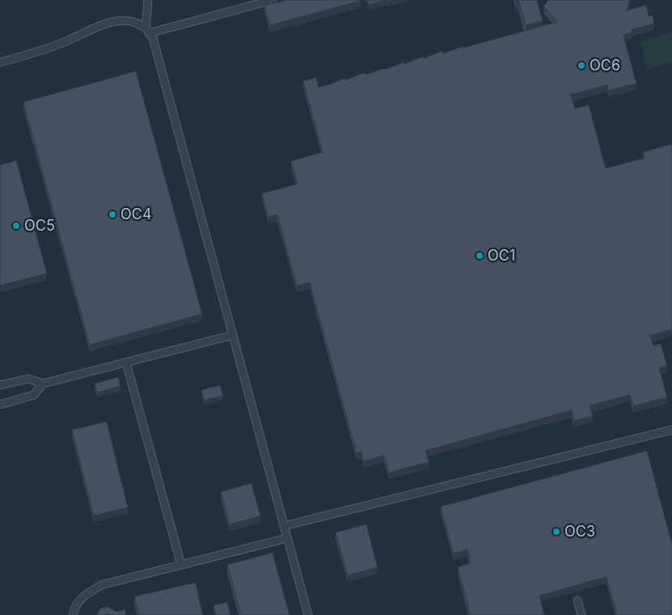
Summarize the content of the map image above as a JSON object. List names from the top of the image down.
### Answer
{
  "places": [
    "OC6",
    "OC4",
    "OC5",
    "OC1",
    "OC3"
  ]
}
